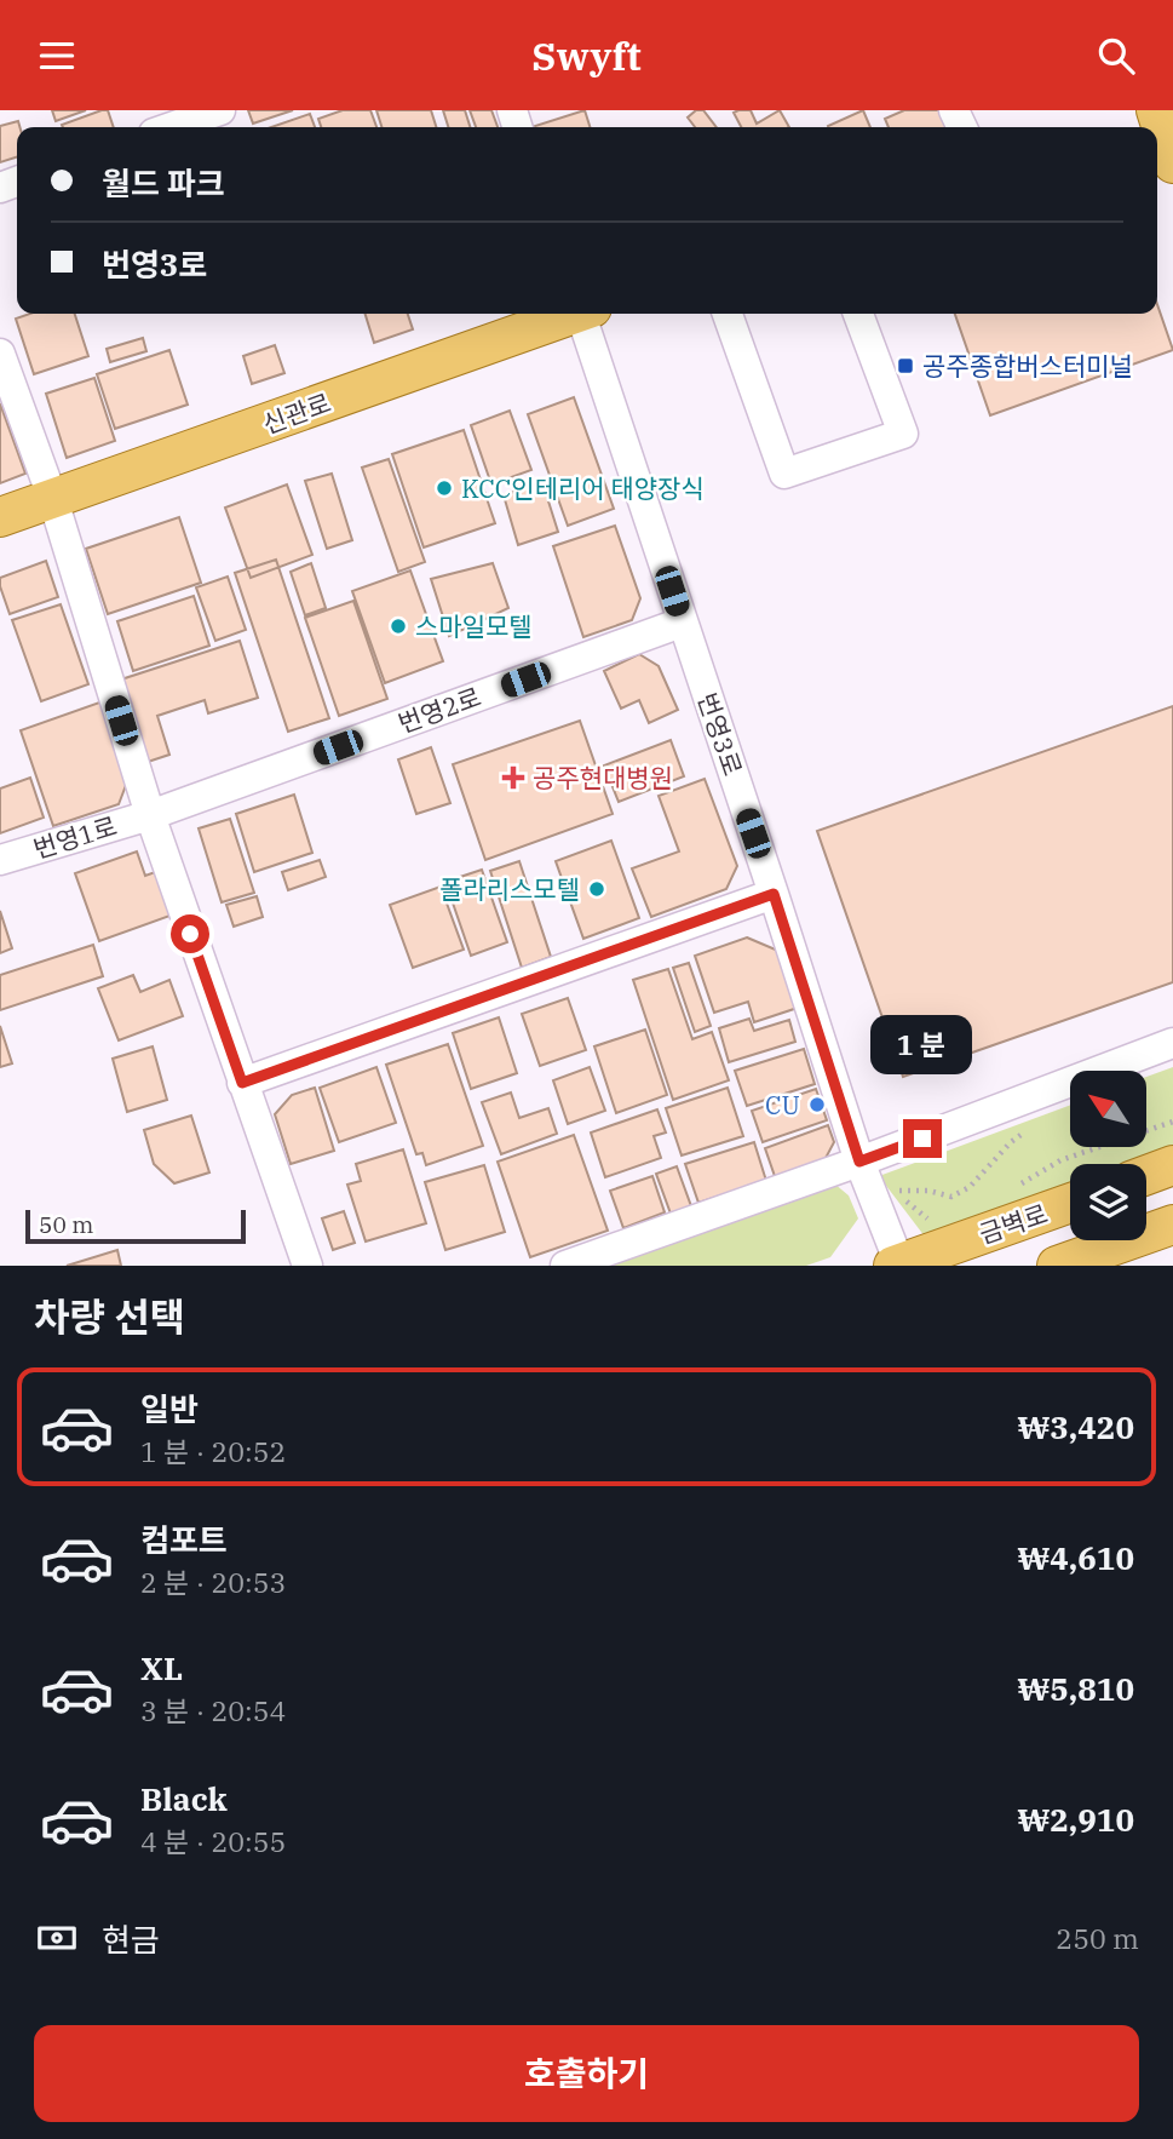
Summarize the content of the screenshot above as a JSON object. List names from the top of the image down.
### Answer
{
  "streets": {
    "main road": ["신관로", "금벽로"],
    "street": ["번영2로", "번영3로", "번영1로"]
  },
  "crossings": [
    ["번영2로", "번영3로"],
    ["번영2로", "번영1로"],
    ["번영3로", "금벽로"]
  ],
  "places": {
    "transit": ["공주종합버스터미널"],
    "other": [
      "KCC인테리어 태양장식",
      "스마일모텔",
      "폴라리스모텔",
      "CU"
    ],
    "health": ["공주현대병원"]
  },
  "scale_bar": "50 m",
  "north": "top left",
  "page": {
    "header": "Swyft",
    "banner": ["월드 파크", "번영3로"],
    "bubble": "1 분",
    "scale": "50 m",
    "heading": "차량 선택",
    "list": [
      {
        "name": "일반",
        "note": "1 분 · 20:52",
        "value": "₩3,420"
      },
      {
        "name": "컴포트",
        "note": "2 분 · 20:53",
        "value": "₩4,610"
      },
      {
        "name": "XL",
        "note": "3 분 · 20:54",
        "value": "₩5,810"
      },
      {
        "name": "Black",
        "note": "4 분 · 20:55",
        "value": "₩2,910"
      }
    ],
    "pay": ["현금", "250 m"],
    "buttons": "호출하기"
  }
}
